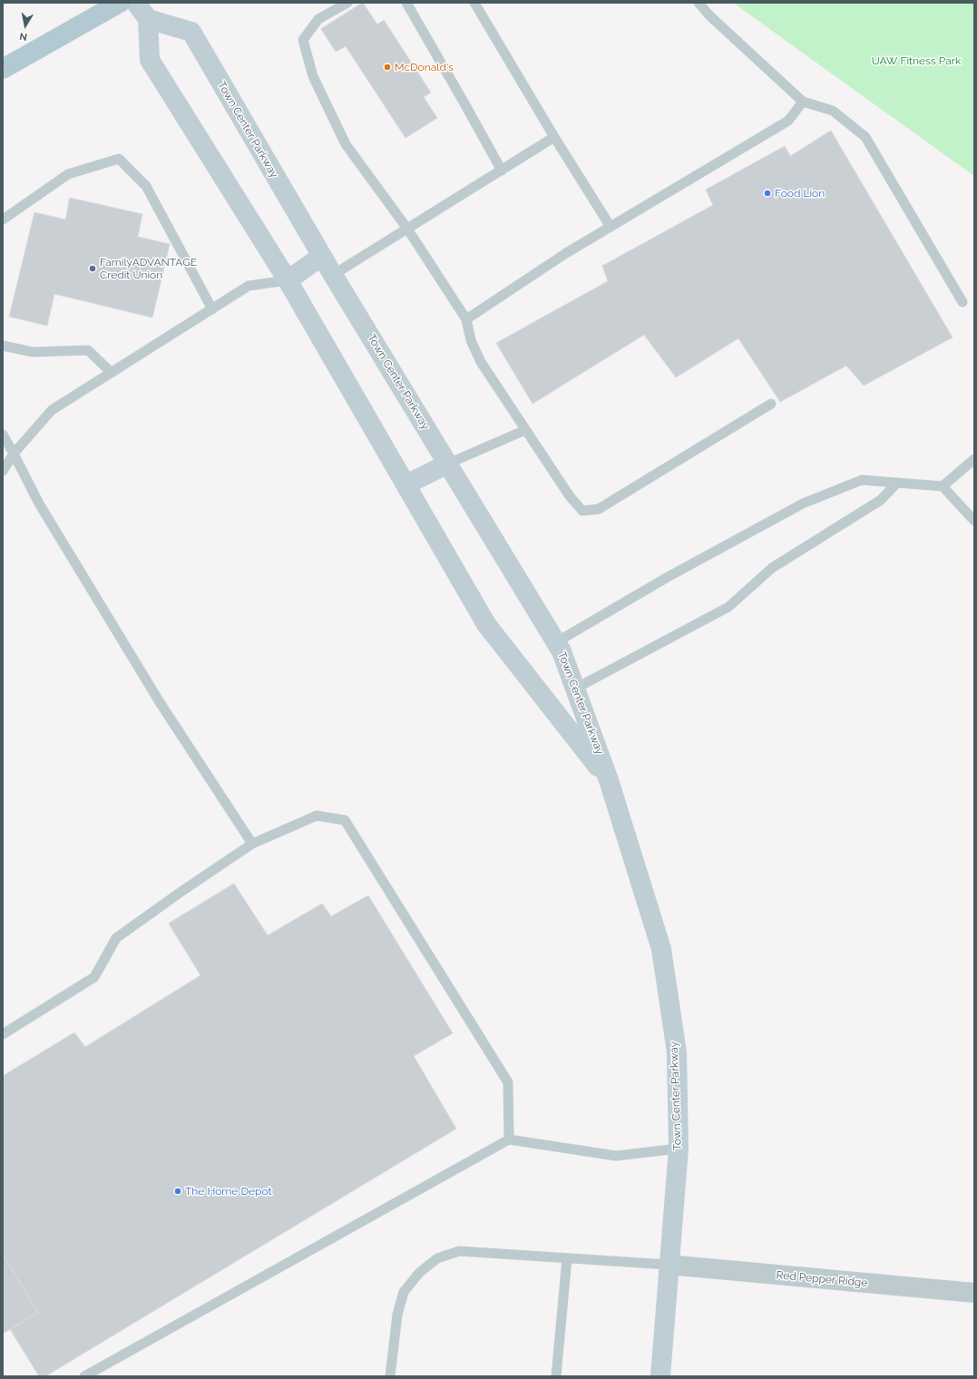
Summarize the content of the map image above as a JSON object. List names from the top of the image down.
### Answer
{
  "streets": {
    "street": ["Town Center Parkway", "Red Pepper Ridge"]
  },
  "crossings": [
    ["Town Center Parkway", "Red Pepper Ridge"]
  ],
  "parks": ["UAW Fitness Park"],
  "places": [
    "McDonald's",
    "Food Lion",
    "FamilyADVANTAGE Credit Union",
    "The Home Depot"
  ],
  "north": "bottom"
}
